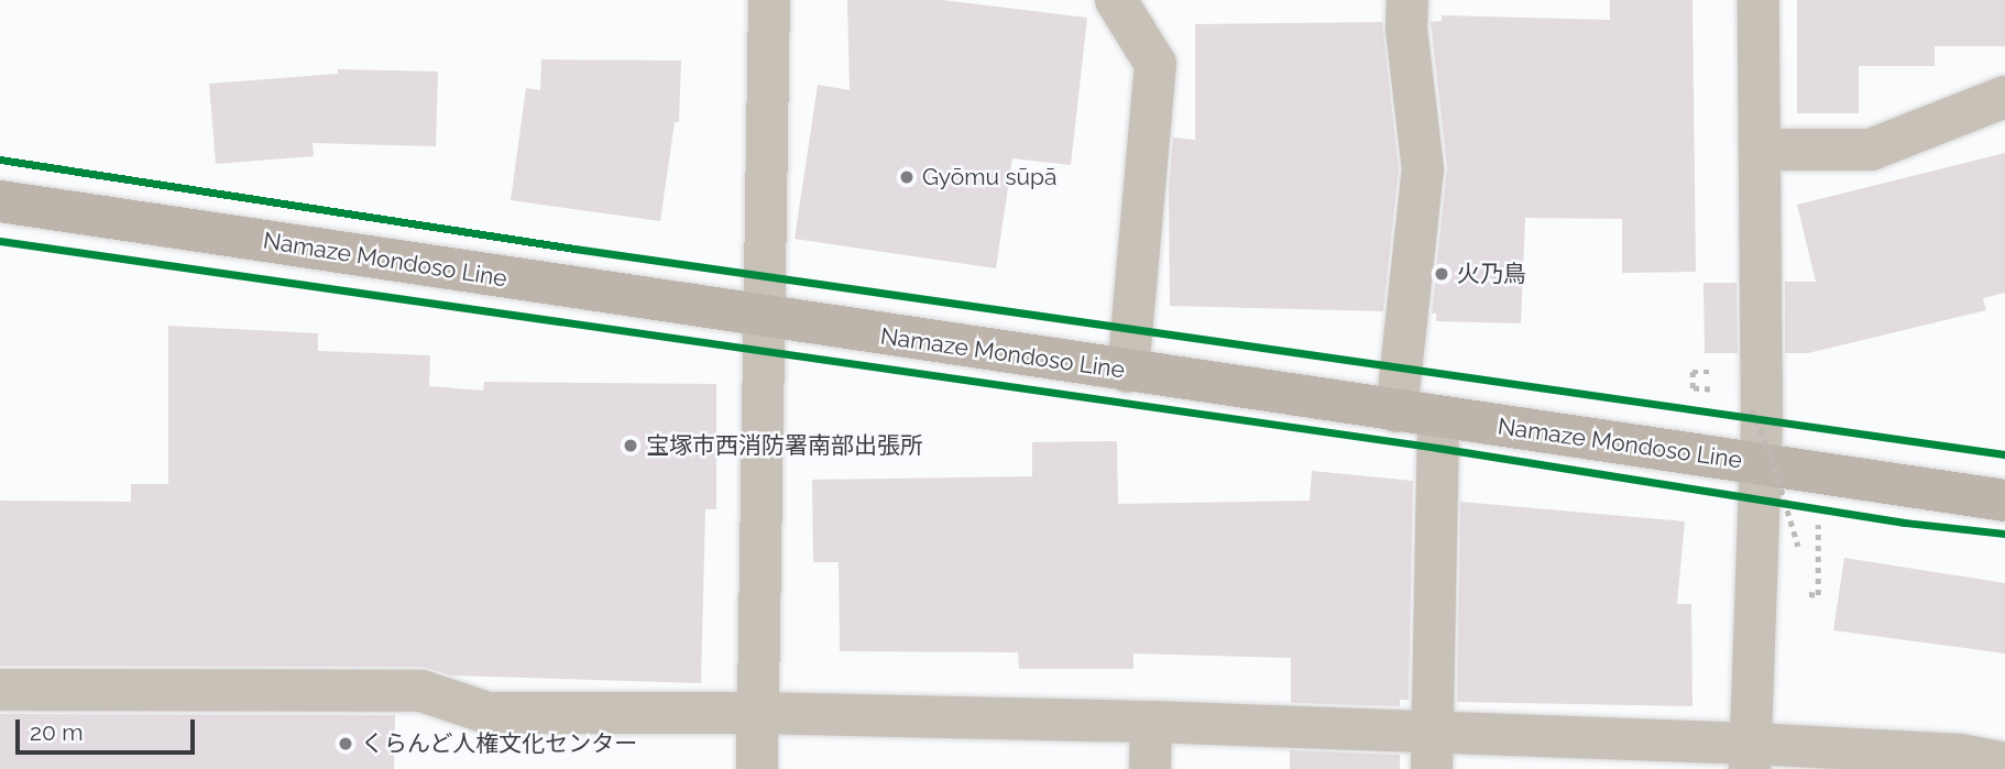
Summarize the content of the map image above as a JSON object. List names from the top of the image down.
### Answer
{
  "streets": {
    "main road": ["Namaze Mondoso Line"]
  },
  "places": [
    "Gyōmu sūpā",
    "火乃鳥",
    "宝塚市西消防署南部出張所",
    "くらんど人権文化センター"
  ],
  "scale_bar": "20 m"
}
